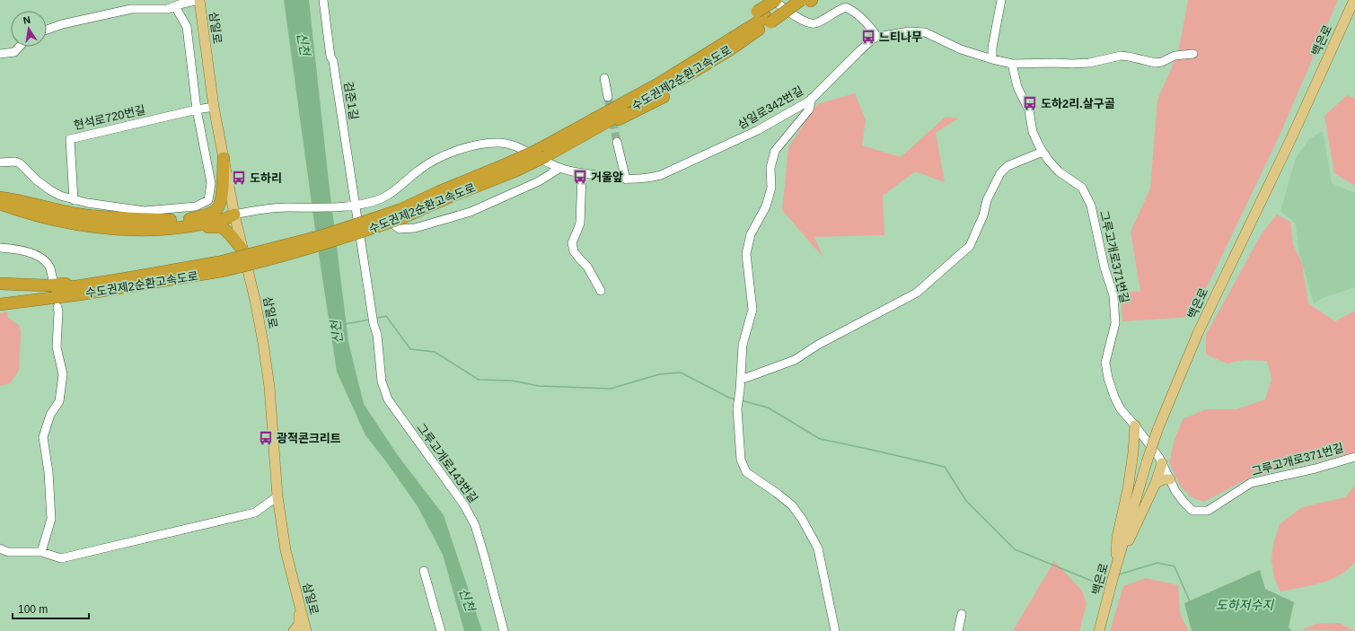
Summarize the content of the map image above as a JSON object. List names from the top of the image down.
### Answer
{
  "streets": {
    "highway": ["수도권제2순환고속도로"],
    "main road": ["삼일로", "백은로"],
    "street": [
      "검준1길",
      "삼일로342번길",
      "현석로720번길",
      "그루고개로371번길",
      "그루고개로143번길"
    ]
  },
  "crossings": [
    ["삼일로", "삼일로342번길"],
    ["삼일로", "현석로720번길"],
    ["검준1길", "삼일로342번길"],
    ["검준1길", "그루고개로143번길"]
  ],
  "water": ["신천", "도하저수지"],
  "places": {
    "bus stop": [
      "느티나무",
      "도하2리.살구골",
      "거울앞",
      "도하리",
      "광적콘크리트"
    ]
  },
  "scale_bar": "100 m",
  "north": "top"
}
